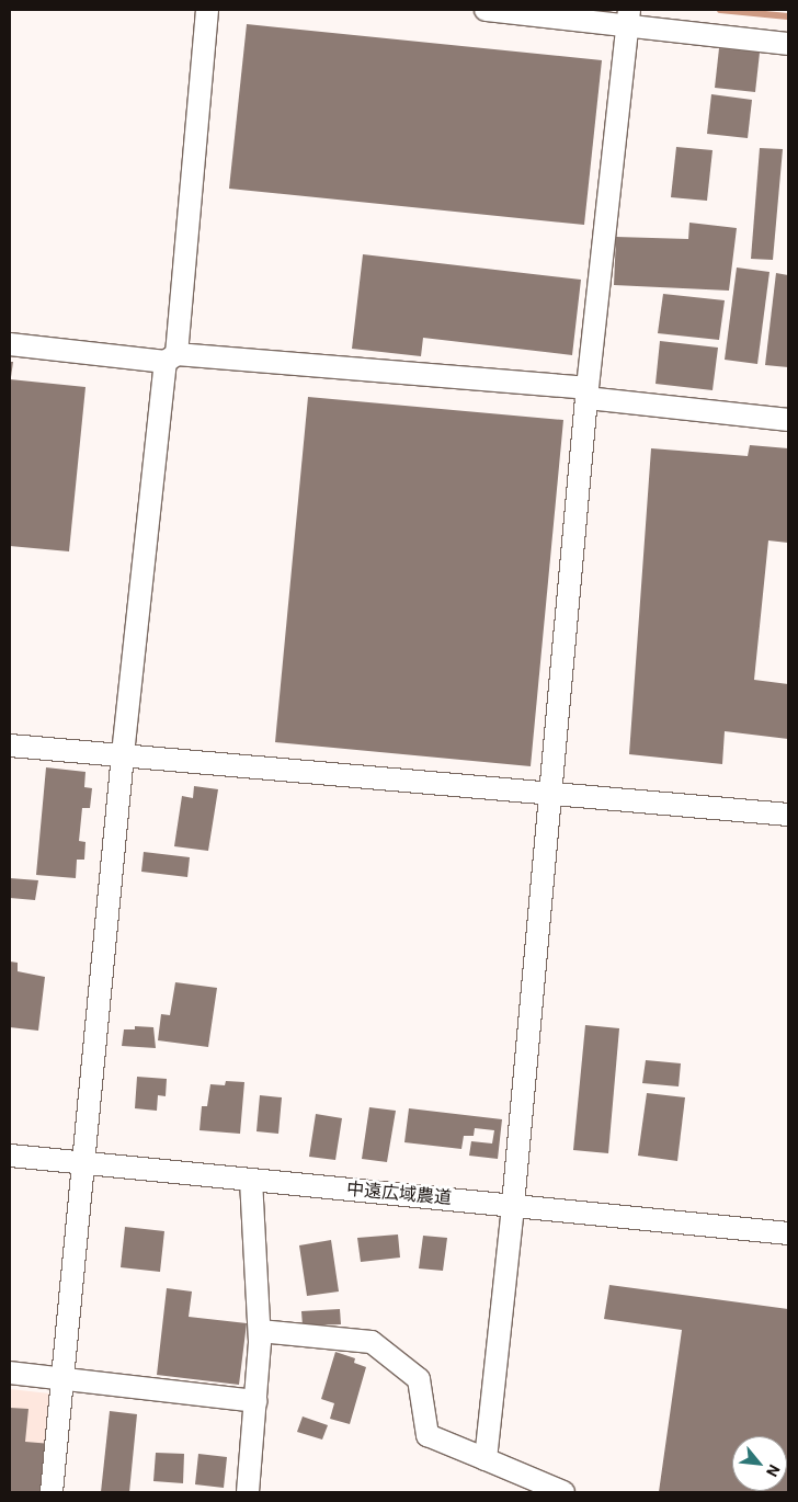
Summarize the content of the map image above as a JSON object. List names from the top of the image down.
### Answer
{
  "streets": {
    "street": ["中遠広域農道"]
  },
  "north": "bottom right"
}
